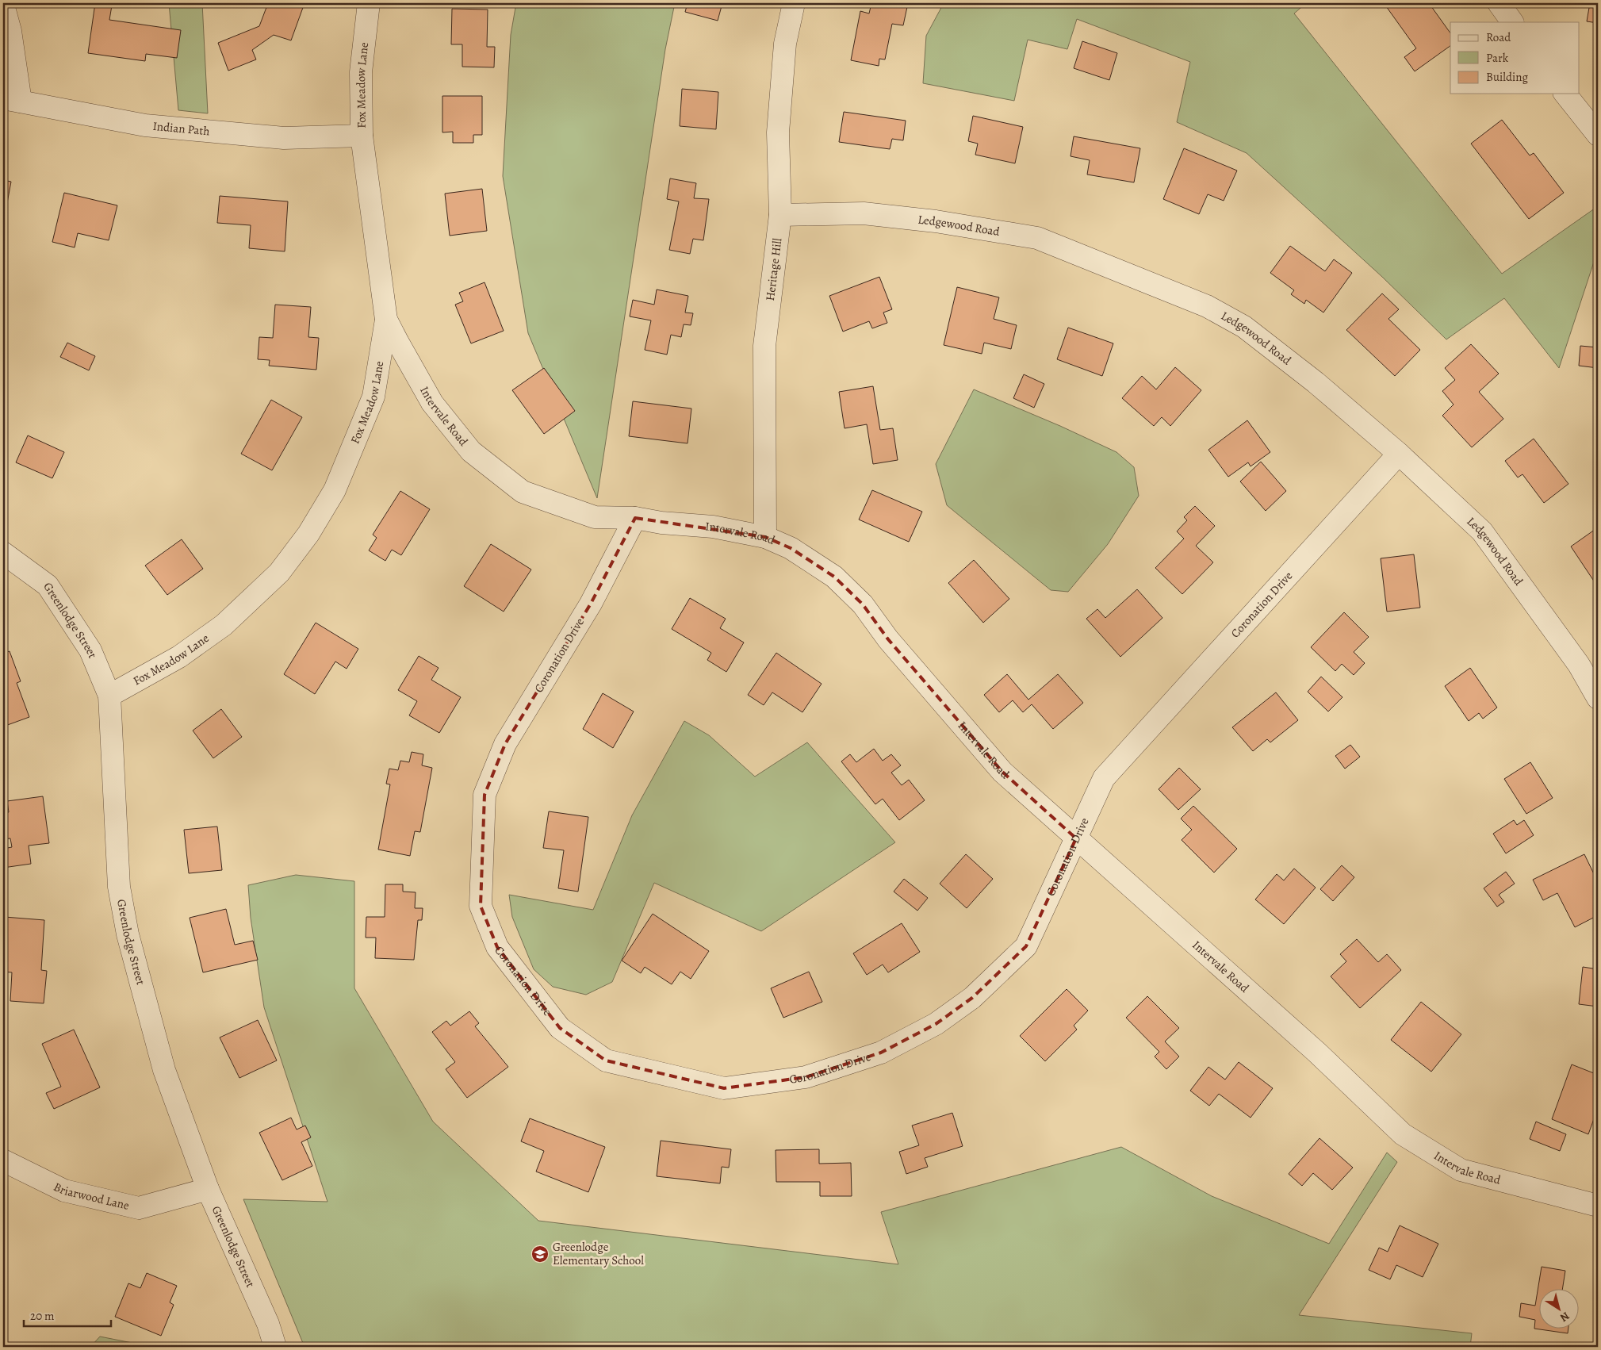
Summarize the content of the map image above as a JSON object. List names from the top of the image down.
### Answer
{
  "streets": {
    "street": [
      "Fox Meadow Lane",
      "Indian Path",
      "Ledgewood Road",
      "Heritage Hill",
      "Intervale Road",
      "Coronation Drive",
      "Greenlodge Street",
      "Briarwood Lane"
    ]
  },
  "crossings": [
    ["Fox Meadow Lane", "Indian Path"],
    ["Fox Meadow Lane", "Intervale Road"],
    ["Fox Meadow Lane", "Greenlodge Street"],
    ["Ledgewood Road", "Heritage Hill"],
    ["Ledgewood Road", "Coronation Drive"],
    ["Heritage Hill", "Intervale Road"],
    ["Intervale Road", "Coronation Drive"],
    ["Greenlodge Street", "Briarwood Lane"]
  ],
  "places": {
    "school or university": ["Greenlodge Elementary School"]
  },
  "legend": ["Road", "Park", "Building"],
  "scale_bar": "20 m",
  "north": "bottom right"
}
